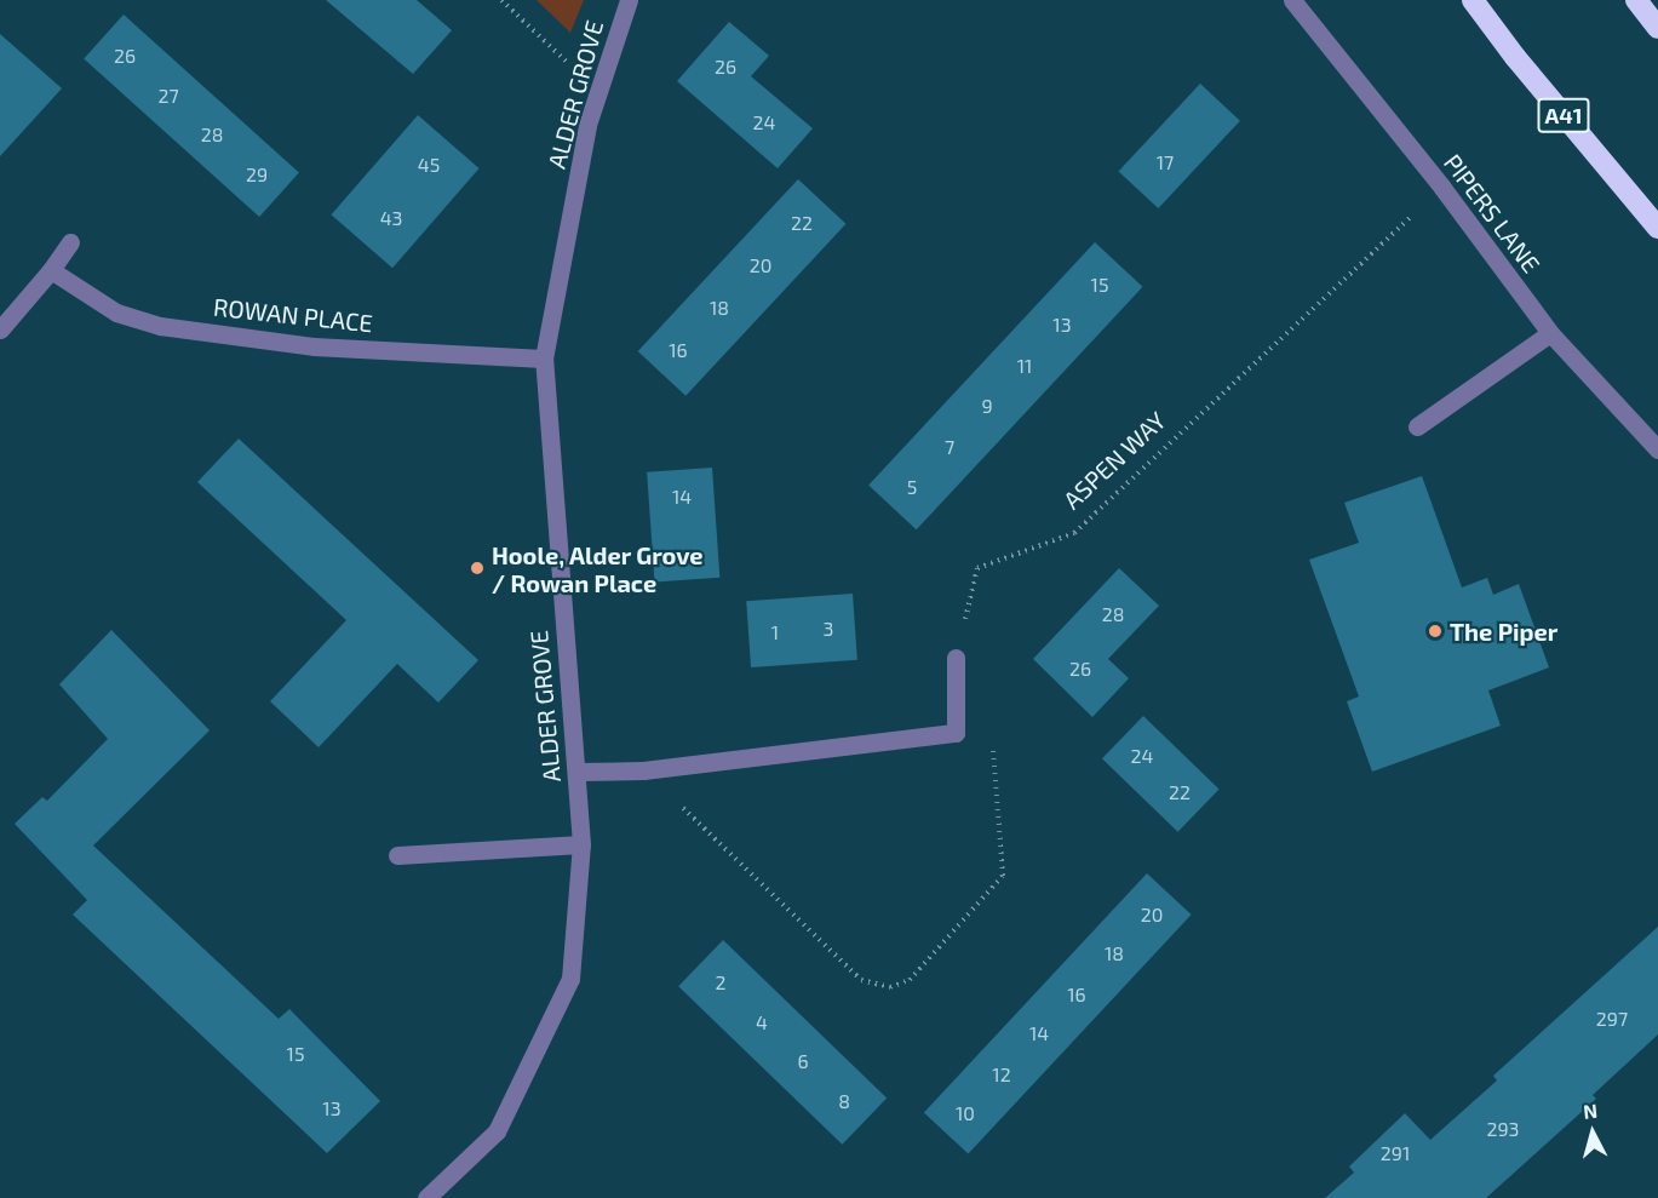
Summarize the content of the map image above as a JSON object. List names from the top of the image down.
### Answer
{
  "streets": {
    "highway": ["A41"],
    "street": ["ALDER GROVE", "PIPERS LANE", "ROWAN PLACE"],
    "path": ["ASPEN WAY"]
  },
  "crossings": [
    ["ALDER GROVE", "ROWAN PLACE"],
    ["PIPERS LANE", "ASPEN WAY"]
  ],
  "places": ["Hoole, Alder Grove / Rowan Place", "The Piper"],
  "house_numbers": [
    "26",
    "26",
    "27",
    "24",
    "28",
    "17",
    "45",
    "29",
    "43",
    "22",
    "20",
    "15",
    "18",
    "13",
    "16",
    "11",
    "9",
    "7",
    "5",
    "14",
    "28",
    "3",
    "1",
    "26",
    "24",
    "22",
    "20",
    "18",
    "2",
    "16",
    "297",
    "4",
    "14",
    "15",
    "6",
    "12",
    "8",
    "13",
    "10",
    "293",
    "291"
  ],
  "north": "top"
}
